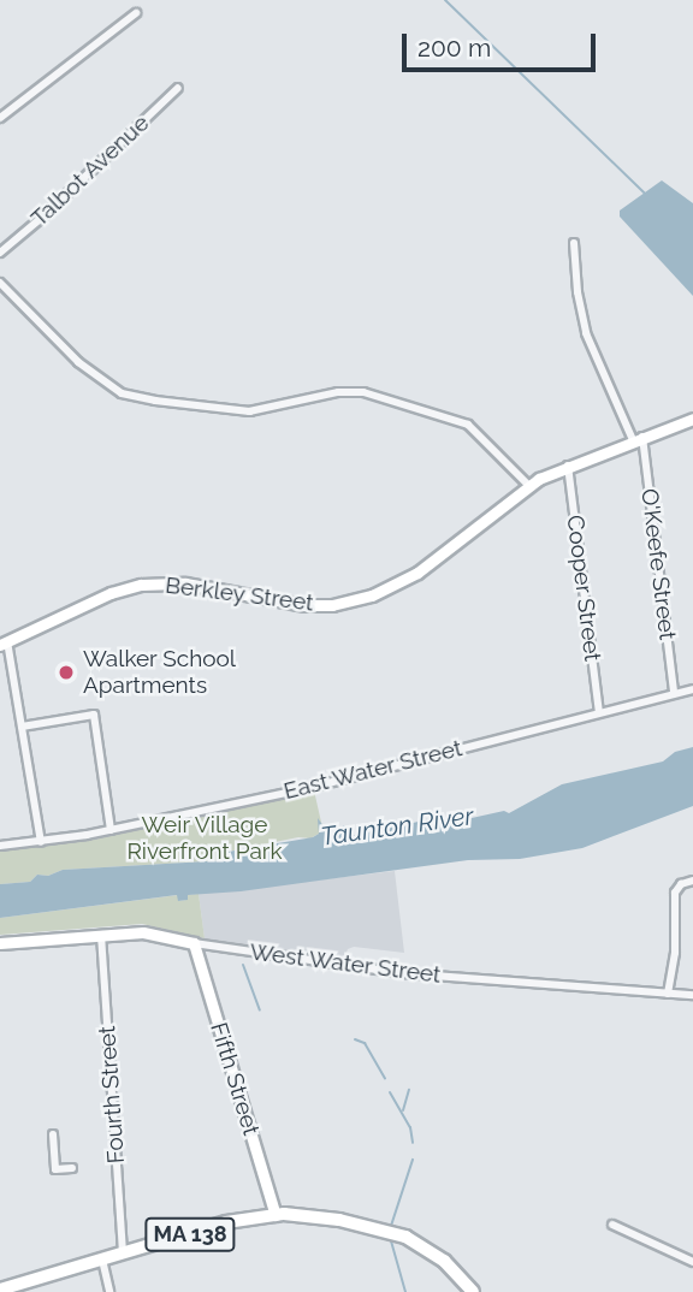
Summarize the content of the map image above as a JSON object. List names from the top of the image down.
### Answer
{
  "streets": {
    "main road": [
      "Berkley Street",
      "West Water Street",
      "Fifth Street",
      "MA 138"
    ],
    "street": [
      "Talbot Avenue",
      "O'Keefe Street",
      "Cooper Street",
      "East Water Street",
      "Fourth Street"
    ]
  },
  "crossings": [
    ["O'Keefe Street", "Berkley Street"],
    ["O'Keefe Street", "East Water Street"],
    ["Cooper Street", "Berkley Street"],
    ["Cooper Street", "East Water Street"],
    ["West Water Street", "Fifth Street"],
    ["West Water Street", "Fourth Street"],
    ["Fifth Street", "MA 138"],
    ["Fourth Street", "MA 138"]
  ],
  "water": ["Taunton River"],
  "parks": ["Weir Village Riverfront Park"],
  "places": ["Walker School Apartments"],
  "scale_bar": "200 m"
}
